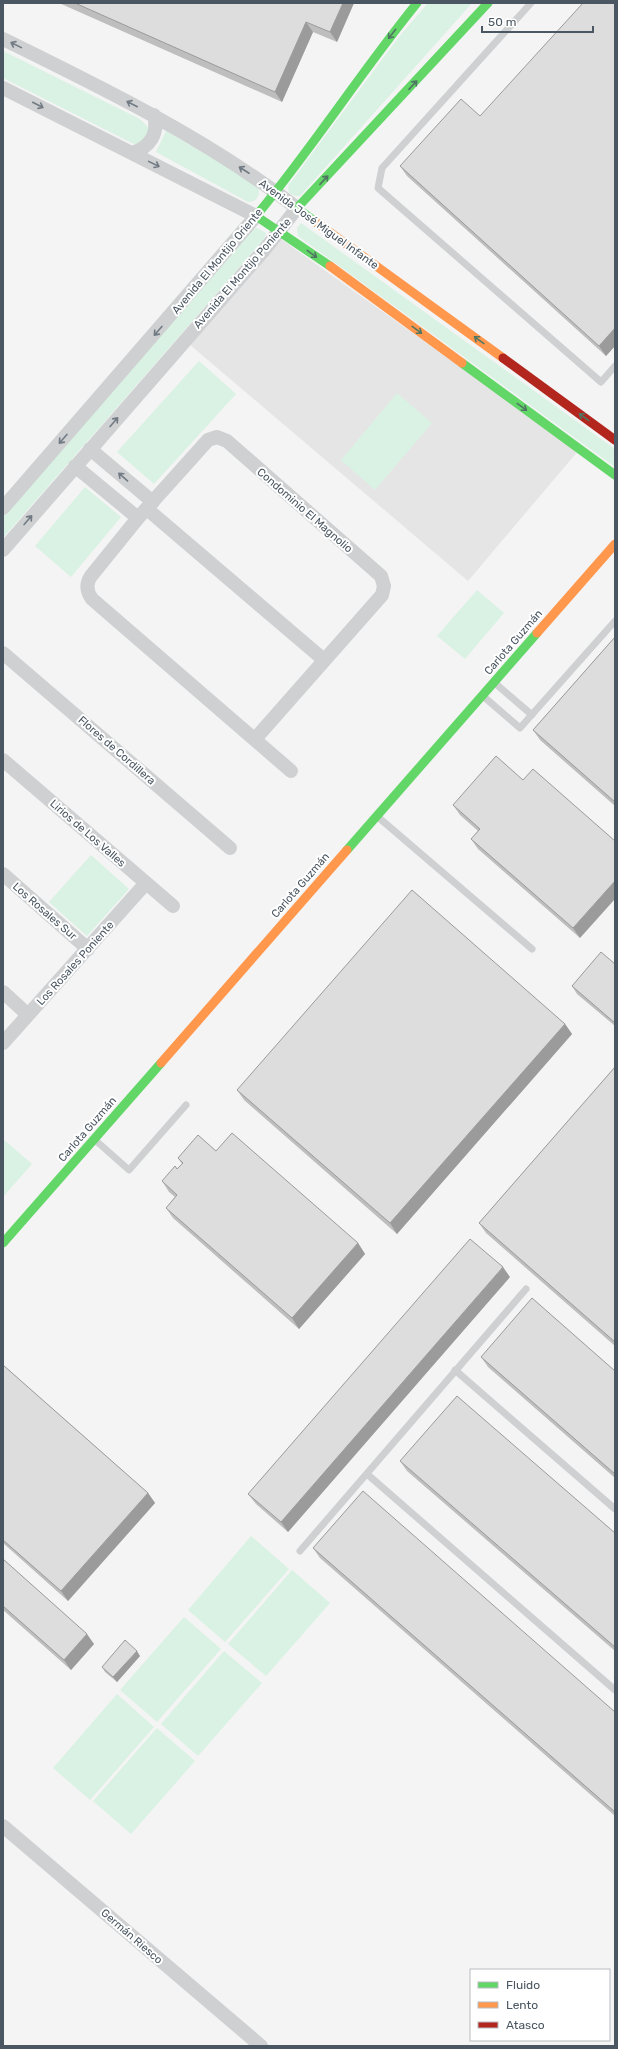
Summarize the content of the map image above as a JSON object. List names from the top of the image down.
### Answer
{
  "streets": {
    "street": [
      "Avenida José Miguel Infante",
      "Avenida El Montijo Oriente",
      "Avenida El Montijo Poniente",
      "Condominio El Magnolio",
      "Carlota Guzmán",
      "Flores de Cordillera",
      "Lirios de Los Valles",
      "Los Rosales Sur",
      "Los Rosales Poniente",
      "Germán Riesco"
    ]
  },
  "crossings": [
    ["Avenida José Miguel Infante", "Avenida El Montijo Oriente"],
    ["Avenida José Miguel Infante", "Avenida El Montijo Poniente"],
    ["Lirios de Los Valles", "Los Rosales Poniente"],
    ["Los Rosales Sur", "Los Rosales Poniente"]
  ],
  "one_way": ["Avenida El Montijo Oriente", "Avenida El Montijo Poniente"],
  "legend": ["Fluido", "Lento", "Atasco"],
  "scale_bar": "50 m"
}
